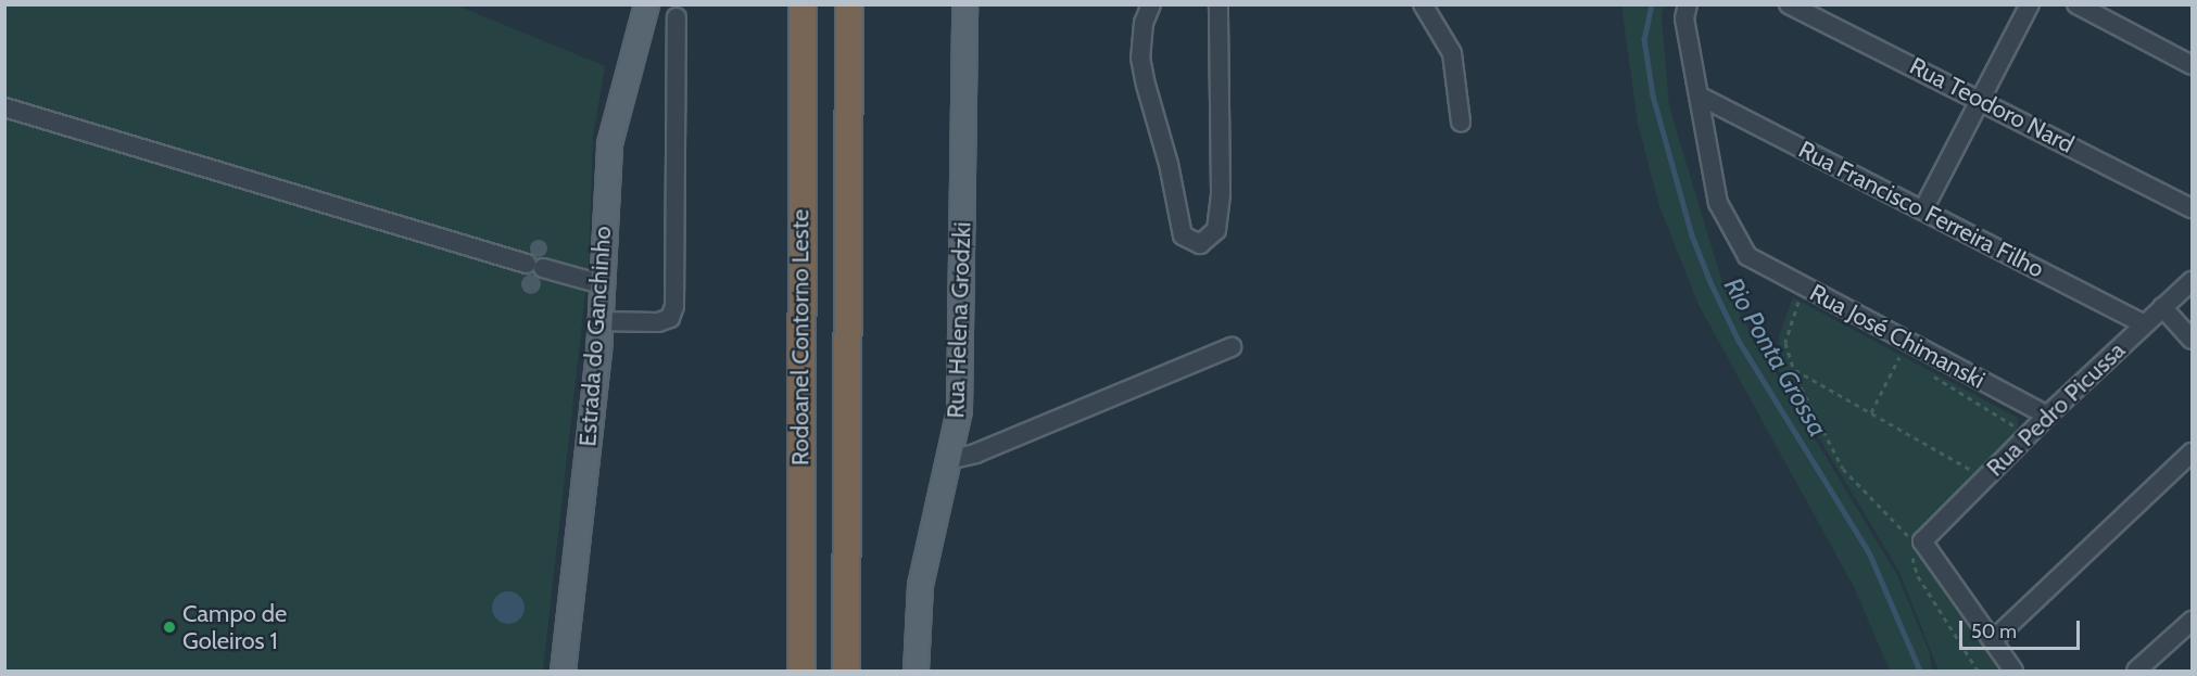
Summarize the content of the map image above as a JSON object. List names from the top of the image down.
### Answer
{
  "streets": {
    "highway": ["Rodoanel Contorno Leste"],
    "main road": ["Rua Helena Grodzki", "Estrada do Ganchinho"],
    "street": [
      "Rua Teodoro Nard",
      "Rua Francisco Ferreira Filho",
      "Rua José Chimanski",
      "Rua Pedro Picussa"
    ]
  },
  "crossings": [
    ["Rua Francisco Ferreira Filho", "Rua José Chimanski"],
    ["Rua Francisco Ferreira Filho", "Rua Pedro Picussa"],
    ["Rua José Chimanski", "Rua Pedro Picussa"]
  ],
  "water": ["Rio Ponta Grossa"],
  "places": ["Campo de Goleiros 1"],
  "scale_bar": "50 m"
}
